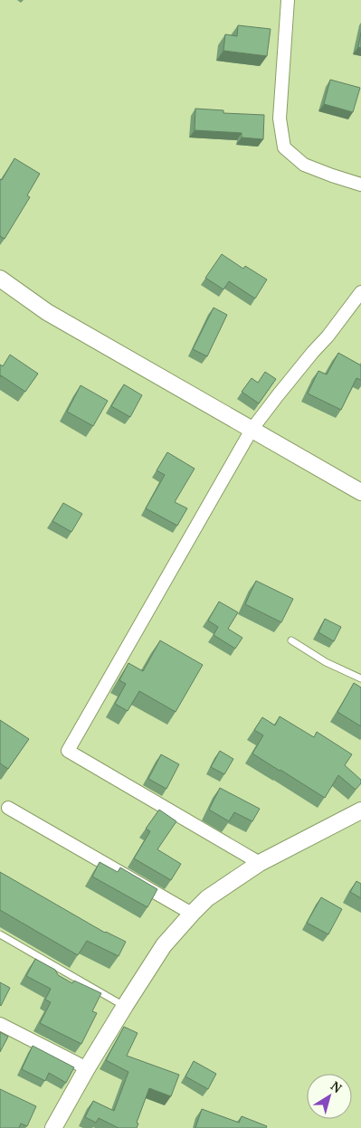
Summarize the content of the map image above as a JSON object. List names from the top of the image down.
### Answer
{
  "north": "top right"
}
